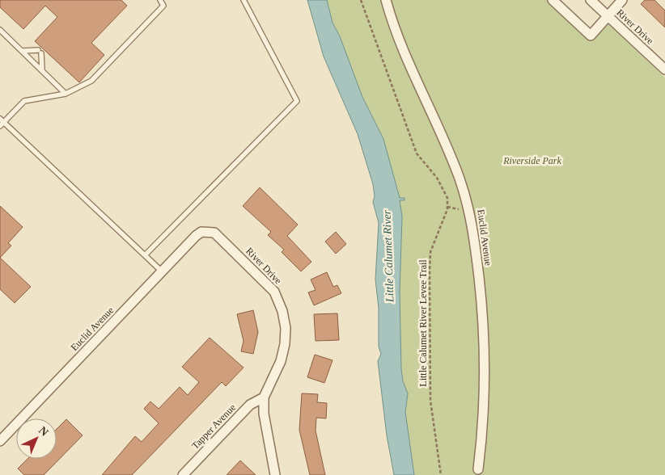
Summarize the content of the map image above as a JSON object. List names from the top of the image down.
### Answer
{
  "streets": {
    "street": ["River Drive", "Euclid Avenue", "Tapper Avenue"],
    "path": ["Little Calumet River Levee Trail"]
  },
  "crossings": [
    ["River Drive", "Euclid Avenue"],
    ["River Drive", "Tapper Avenue"]
  ],
  "water": ["Little Calumet River"],
  "parks": ["Riverside Park"],
  "north": "top right"
}
